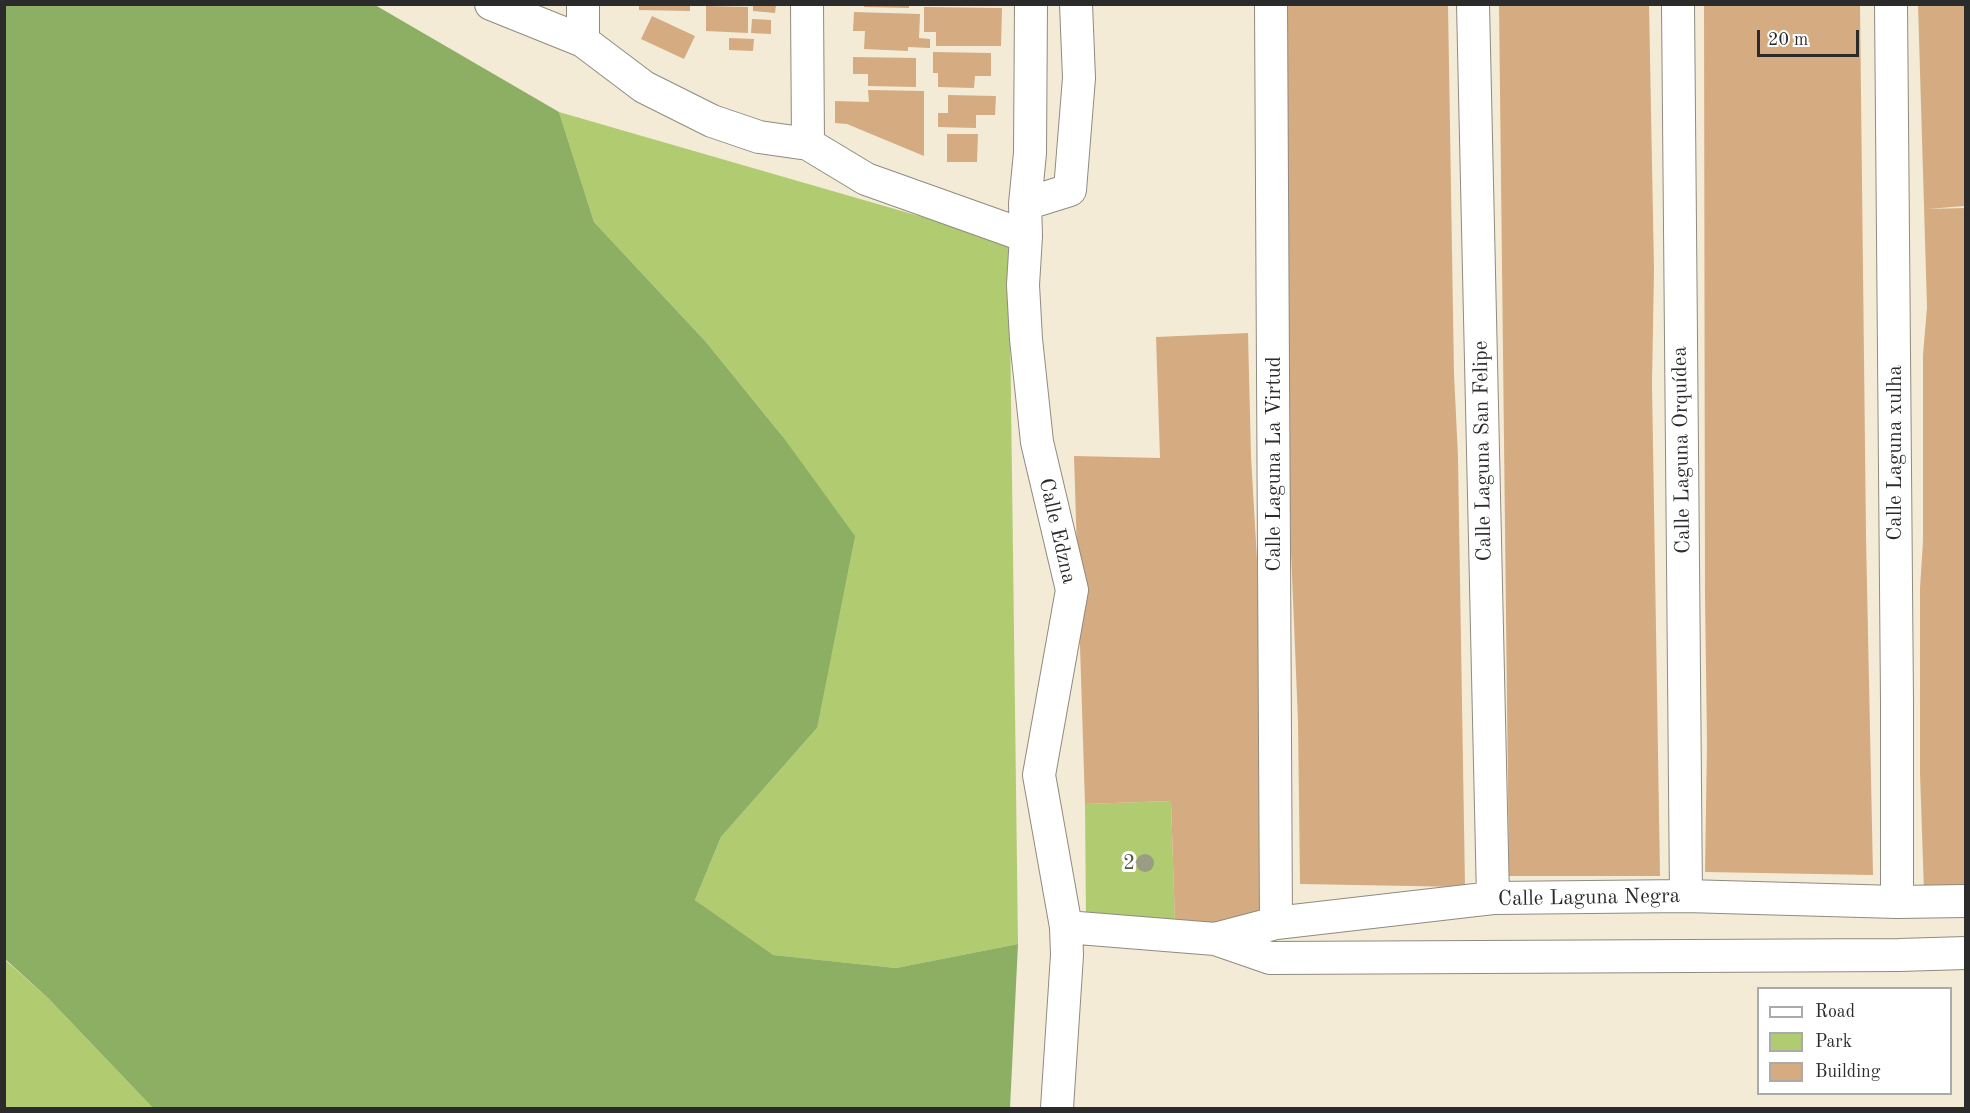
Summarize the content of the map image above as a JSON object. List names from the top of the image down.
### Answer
{
  "streets": {
    "street": [
      "Calle Laguna Orquídea",
      "Calle Laguna San Felipe",
      "Calle Laguna xulha",
      "Calle Laguna La Virtud",
      "Calle Edzna",
      "Calle Laguna Negra"
    ]
  },
  "crossings": [
    ["Calle Laguna Orquídea", "Calle Laguna Negra"],
    ["Calle Laguna San Felipe", "Calle Laguna Negra"],
    ["Calle Laguna xulha", "Calle Laguna Negra"],
    ["Calle Laguna La Virtud", "Calle Laguna Negra"],
    ["Calle Edzna", "Calle Laguna Negra"]
  ],
  "parks": ["2"],
  "legend": ["Road", "Park", "Building"],
  "scale_bar": "20 m"
}
